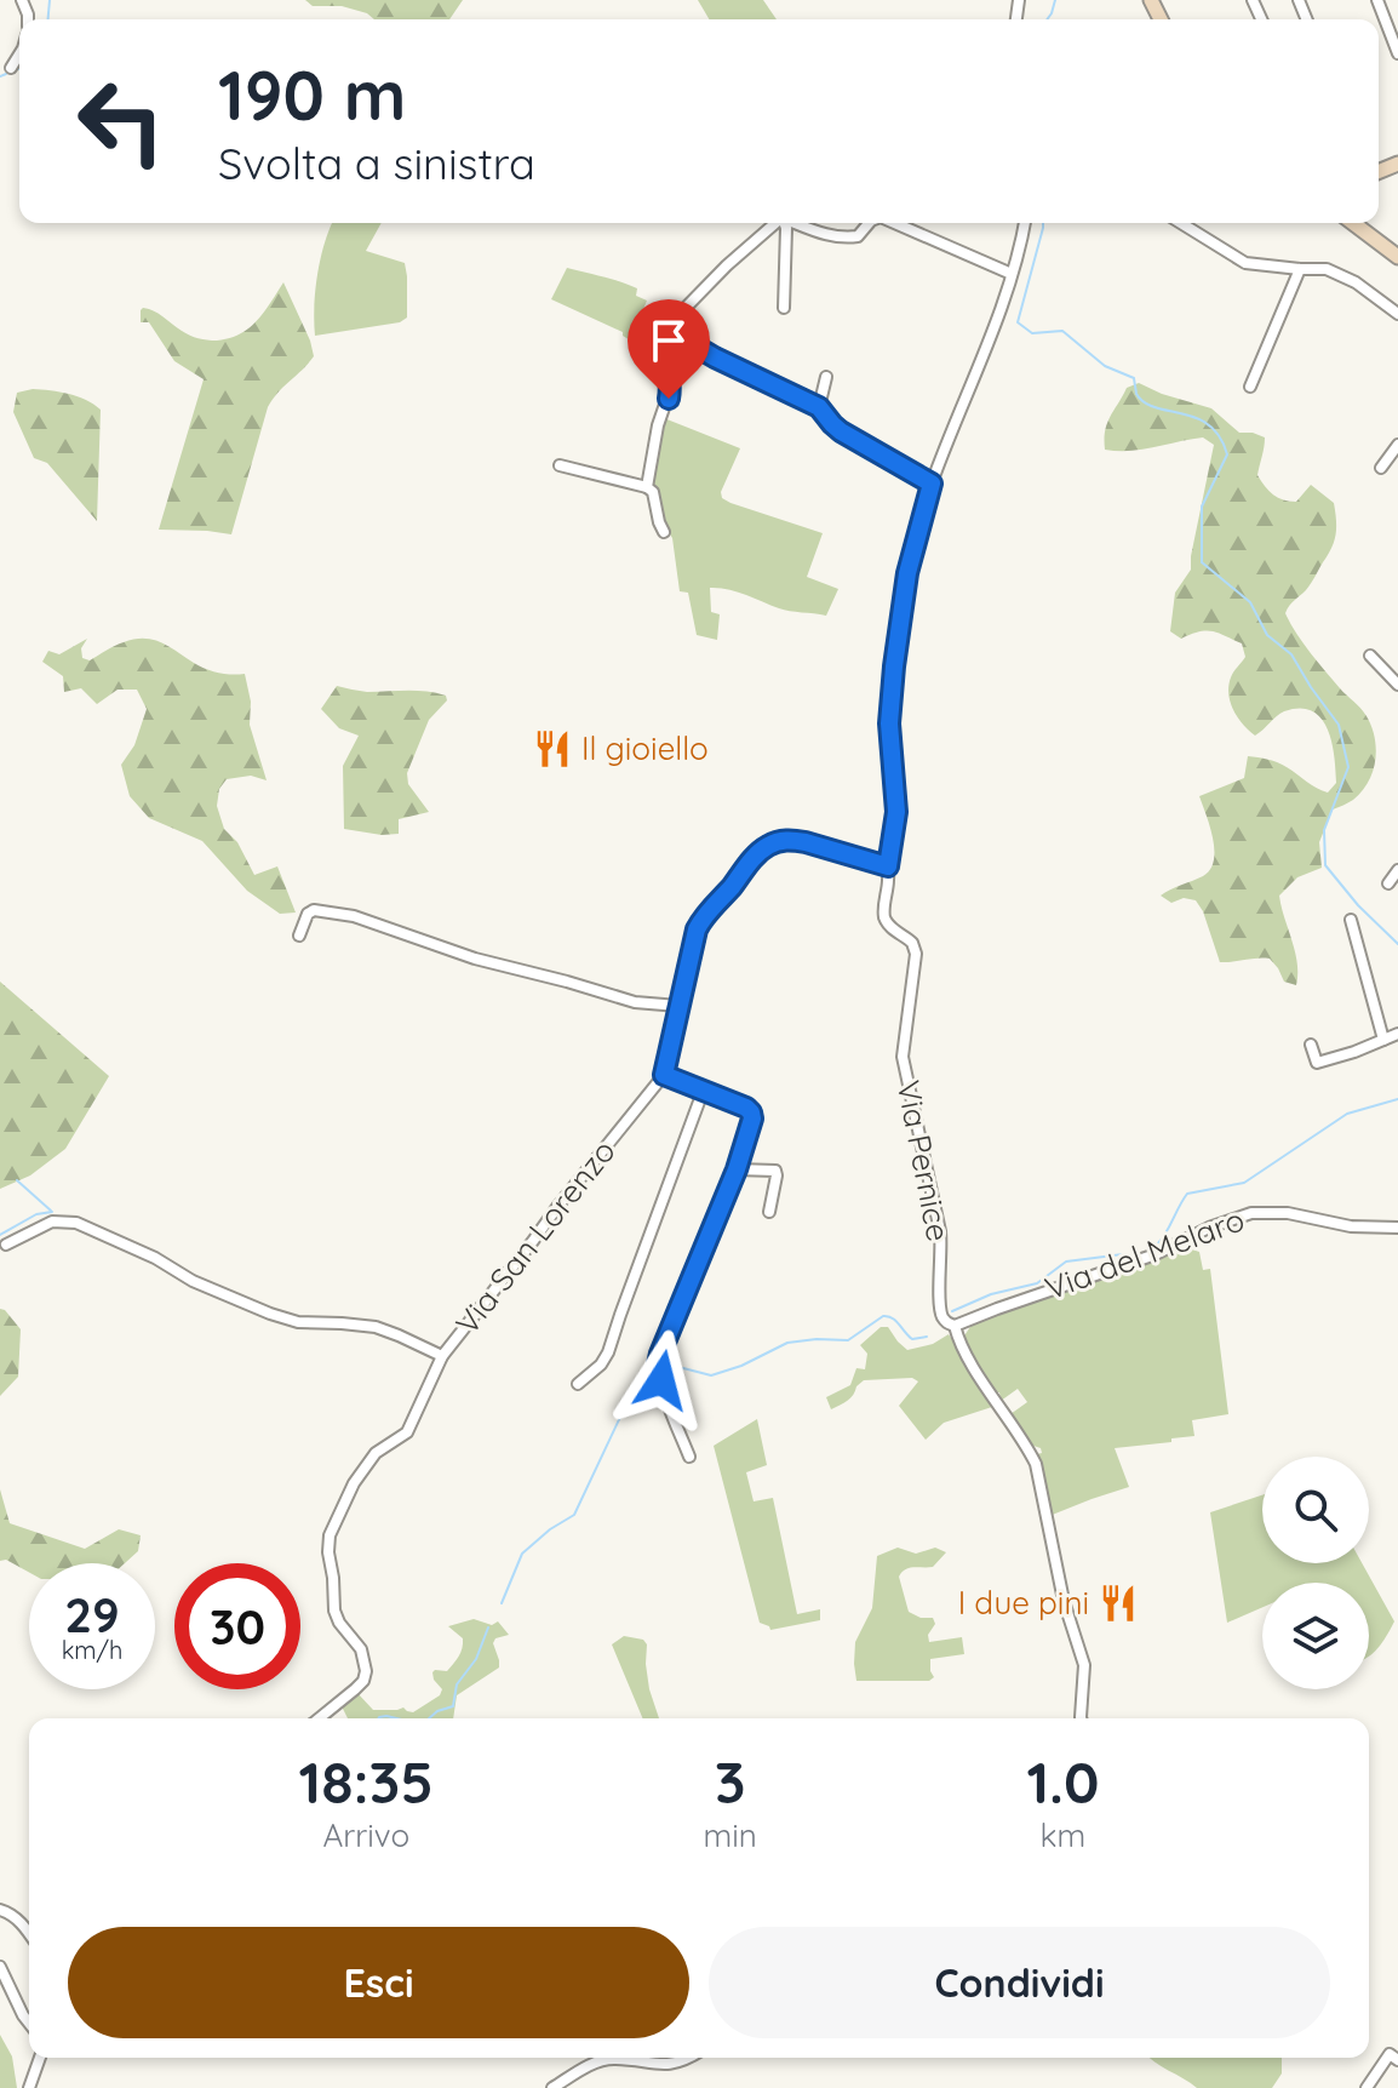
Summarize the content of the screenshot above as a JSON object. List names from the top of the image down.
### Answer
{
  "streets": {
    "street": ["Via Pernice", "Via San Lorenzo", "Via del Melaro"]
  },
  "crossings": [
    ["Via Pernice", "Via San Lorenzo"],
    ["Via Pernice", "Via del Melaro"]
  ],
  "places": {
    "restaurant": ["Il gioiello", "I due pini"]
  },
  "page": {
    "turn": ["190 m", "Svolta a sinistra"],
    "speed": "29 km/h",
    "limit": "30",
    "eta": [
      "18:35",
      "Arrivo",
      "3",
      "min",
      "1.0",
      "km"
    ],
    "buttons": ["Esci", "Condividi"]
  }
}
